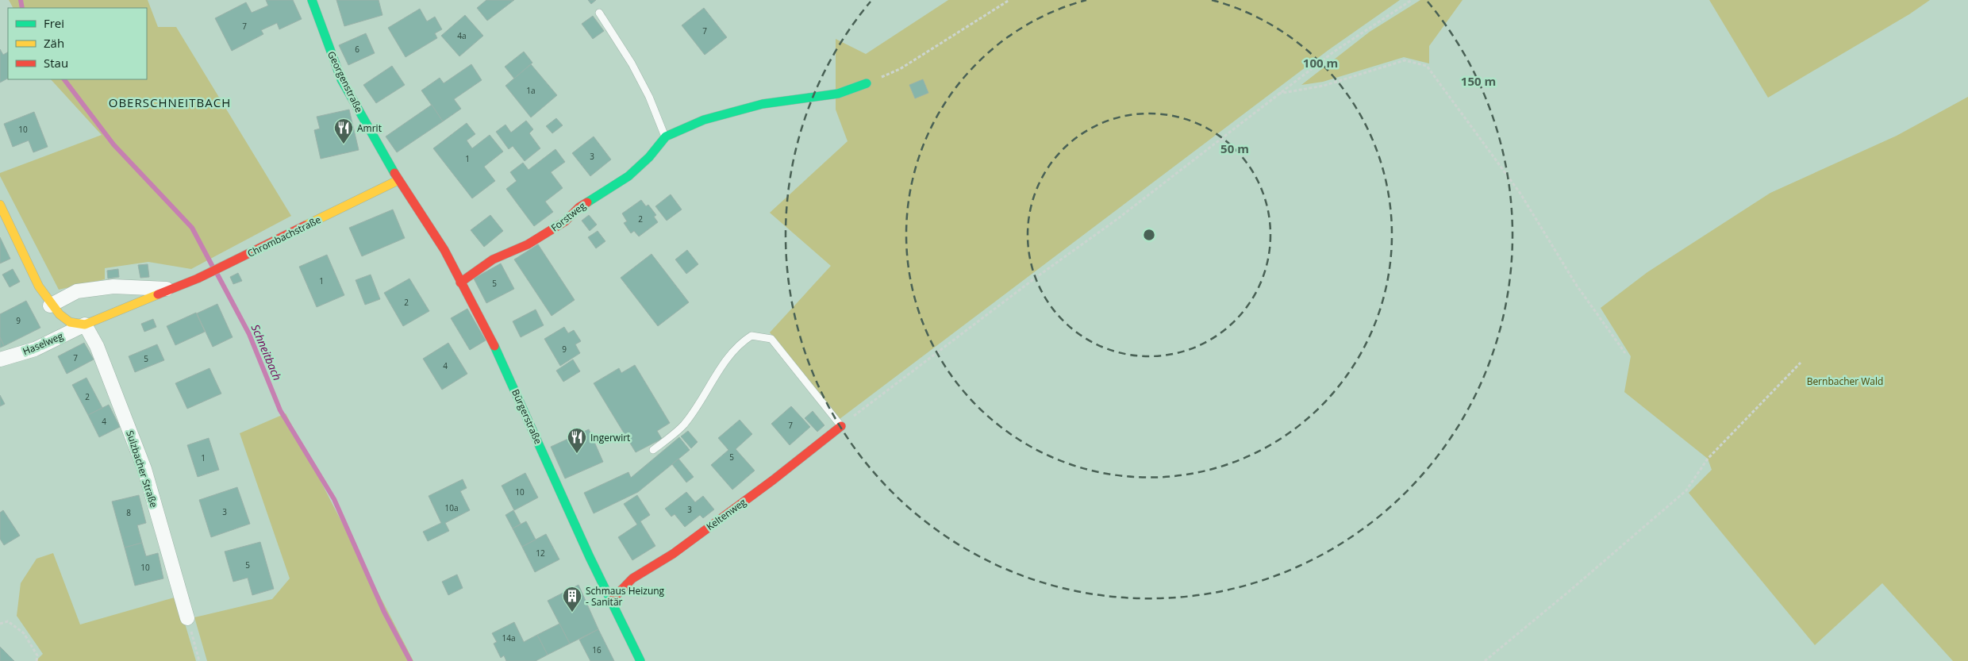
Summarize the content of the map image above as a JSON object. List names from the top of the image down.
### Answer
{
  "streets": {
    "street": [
      "Georgenstraße",
      "Forstweg",
      "Chrombachstraße",
      "Haselweg",
      "Bürgerstraße",
      "Sulzbacher Straße",
      "Keltenweg"
    ]
  },
  "crossings": [
    ["Georgenstraße", "Chrombachstraße"],
    ["Georgenstraße", "Bürgerstraße"],
    ["Forstweg", "Bürgerstraße"],
    ["Chrombachstraße", "Haselweg"],
    ["Chrombachstraße", "Bürgerstraße"],
    ["Chrombachstraße", "Sulzbacher Straße"],
    ["Haselweg", "Sulzbacher Straße"],
    ["Bürgerstraße", "Keltenweg"]
  ],
  "districts": ["OBERSCHNEITBACH"],
  "water": ["Schneitbach"],
  "parks": ["Bernbacher Wald"],
  "places": {
    "restaurant": ["Amrit", "Ingerwirt"],
    "building": ["Schmaus Heizung - Sanitär"]
  },
  "house_numbers": [
    "7",
    "7",
    "4a",
    "6",
    "1a",
    "10",
    "3",
    "1",
    "2",
    "1",
    "5",
    "2",
    "9",
    "9",
    "7",
    "5",
    "4",
    "2",
    "4",
    "7",
    "5",
    "1",
    "10",
    "10a",
    "3",
    "3",
    "8",
    "12",
    "5",
    "10",
    "14a",
    "16"
  ],
  "legend": ["Frei", "Zäh", "Stau"],
  "rings": ["100 m", "150 m", "50 m"]
}
